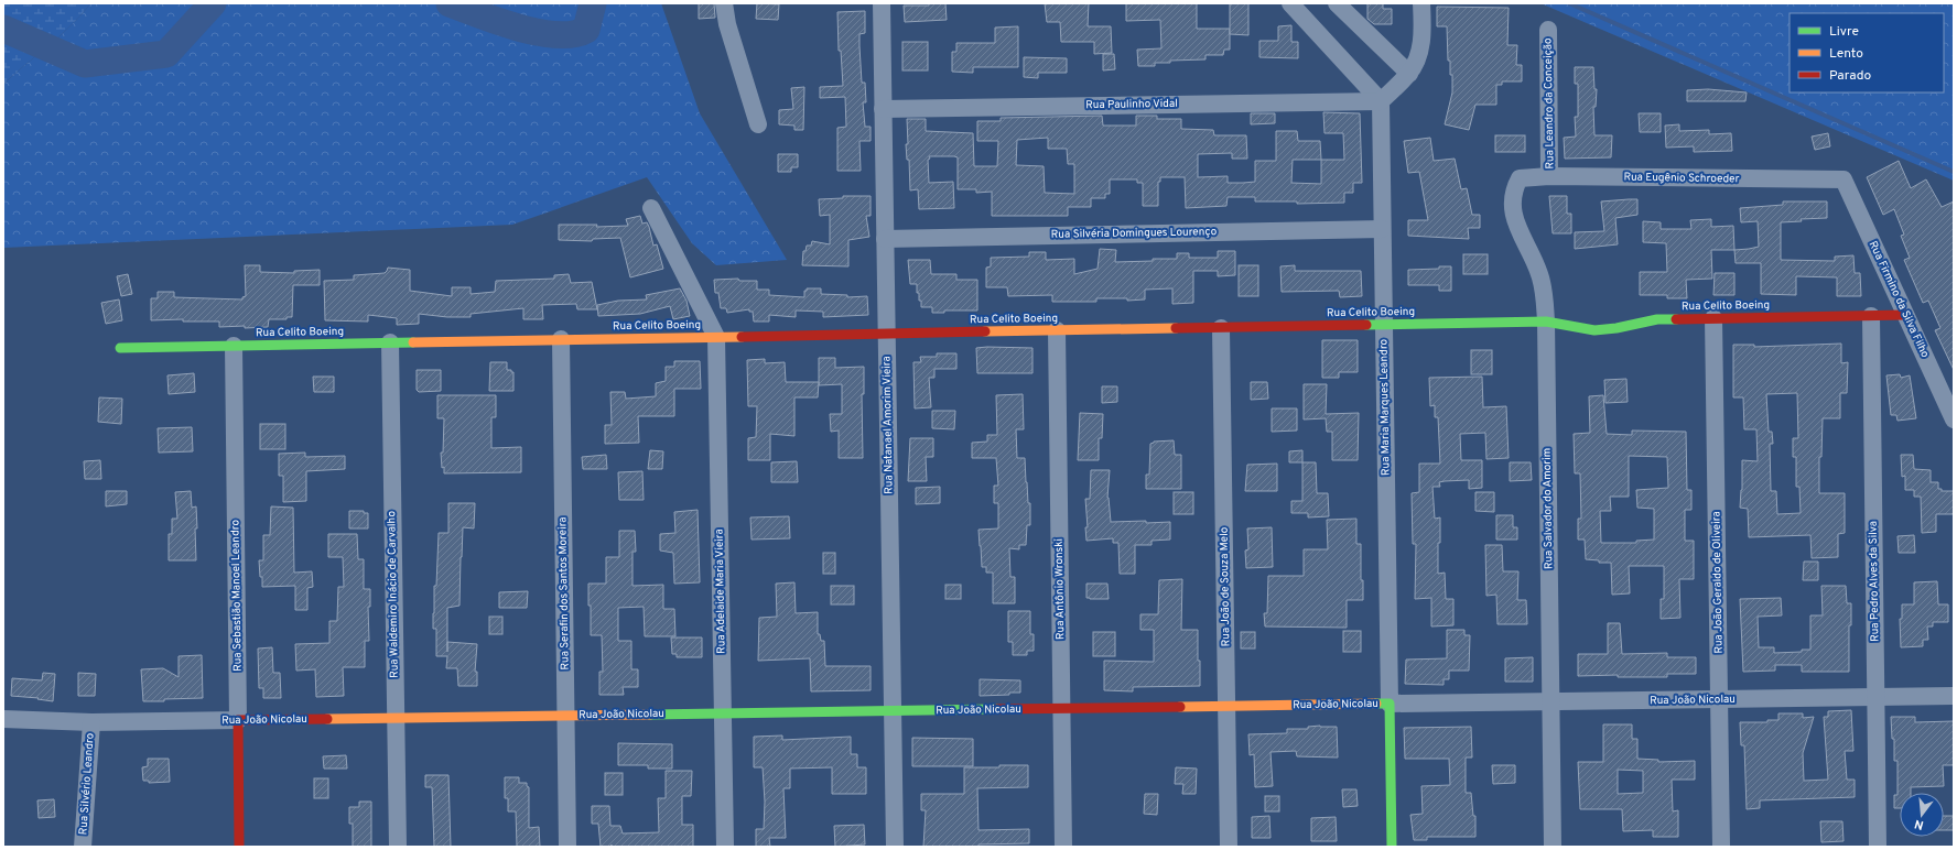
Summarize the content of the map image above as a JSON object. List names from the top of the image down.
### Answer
{
  "streets": {
    "street": [
      "Rua Leandro da Conceição",
      "Rua Paulinho Vidal",
      "Rua Eugênio Schroeder",
      "Rua Silvéria Domingues Lourenço",
      "Rua Firmino da Silva Filho",
      "Rua Celito Boeing",
      "Rua Maria Marques Leandro",
      "Rua Natanael Amorim Vieira",
      "Rua Salvador do Amorim",
      "Rua Pedro Alves da Silva",
      "Rua João Geraldo de Oliveira",
      "Rua João de Souza Melo",
      "Rua Antônio Wronski",
      "Rua Adelaide Maria Vieira",
      "Rua Serafin dos Santos Moreira",
      "Rua Waldemiro Inácio de Carvalho",
      "Rua Sebastião Manoel Leandro",
      "Rua João Nicolau",
      "Rua Silvério Leandro"
    ]
  },
  "crossings": [
    ["Rua Leandro da Conceição", "Rua Eugênio Schroeder"],
    ["Rua Paulinho Vidal", "Rua Maria Marques Leandro"],
    ["Rua Paulinho Vidal", "Rua Natanael Amorim Vieira"],
    ["Rua Eugênio Schroeder", "Rua Firmino da Silva Filho"],
    ["Rua Eugênio Schroeder", "Rua Salvador do Amorim"],
    ["Rua Silvéria Domingues Lourenço", "Rua Maria Marques Leandro"],
    ["Rua Silvéria Domingues Lourenço", "Rua Natanael Amorim Vieira"],
    ["Rua Firmino da Silva Filho", "Rua Celito Boeing"],
    ["Rua Celito Boeing", "Rua Maria Marques Leandro"],
    ["Rua Celito Boeing", "Rua Natanael Amorim Vieira"],
    ["Rua Celito Boeing", "Rua Salvador do Amorim"],
    ["Rua Celito Boeing", "Rua Pedro Alves da Silva"],
    ["Rua Celito Boeing", "Rua João Geraldo de Oliveira"],
    ["Rua Celito Boeing", "Rua João de Souza Melo"],
    ["Rua Celito Boeing", "Rua Antônio Wronski"],
    ["Rua Celito Boeing", "Rua Adelaide Maria Vieira"],
    ["Rua Celito Boeing", "Rua Serafin dos Santos Moreira"],
    ["Rua Celito Boeing", "Rua Waldemiro Inácio de Carvalho"],
    ["Rua Celito Boeing", "Rua Sebastião Manoel Leandro"],
    ["Rua Maria Marques Leandro", "Rua João Nicolau"],
    ["Rua Natanael Amorim Vieira", "Rua João Nicolau"],
    ["Rua Salvador do Amorim", "Rua João Nicolau"],
    ["Rua Pedro Alves da Silva", "Rua João Nicolau"],
    ["Rua João Geraldo de Oliveira", "Rua João Nicolau"],
    ["Rua João de Souza Melo", "Rua João Nicolau"],
    ["Rua Antônio Wronski", "Rua João Nicolau"],
    ["Rua Adelaide Maria Vieira", "Rua João Nicolau"],
    ["Rua Serafin dos Santos Moreira", "Rua João Nicolau"],
    ["Rua Waldemiro Inácio de Carvalho", "Rua João Nicolau"],
    ["Rua Sebastião Manoel Leandro", "Rua João Nicolau"],
    ["Rua João Nicolau", "Rua Silvério Leandro"]
  ],
  "legend": ["Livre", "Lento", "Parado"],
  "north": "bottom"
}
